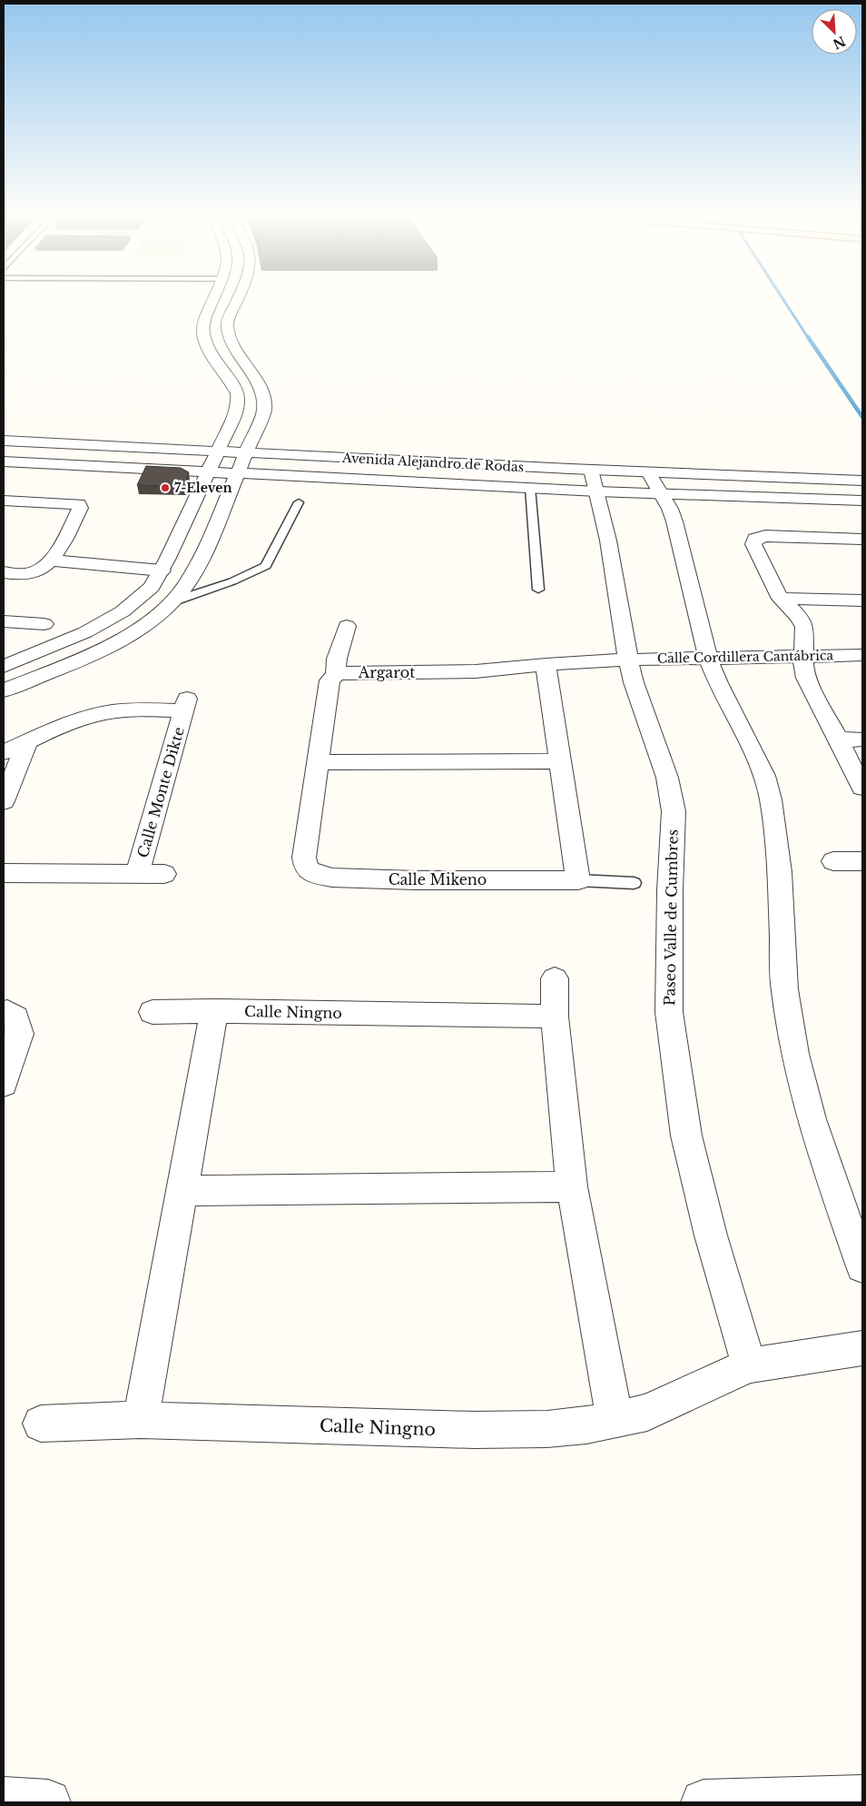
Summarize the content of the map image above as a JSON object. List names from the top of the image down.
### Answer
{
  "streets": {
    "street": [
      "Avenida Alejandro de Rodas",
      "Calle Cordillera Cantábrica",
      "Argarot",
      "Calle Monte Dikte",
      "Calle Mikeno",
      "Paseo Valle de Cumbres",
      "Calle Ningno"
    ]
  },
  "crossings": [
    ["Avenida Alejandro de Rodas", "Paseo Valle de Cumbres"],
    ["Calle Cordillera Cantábrica", "Argarot"],
    ["Calle Cordillera Cantábrica", "Paseo Valle de Cumbres"],
    ["Argarot", "Paseo Valle de Cumbres"],
    ["Paseo Valle de Cumbres", "Calle Ningno"]
  ],
  "places": ["7-Eleven"],
  "north": "bottom right"
}
